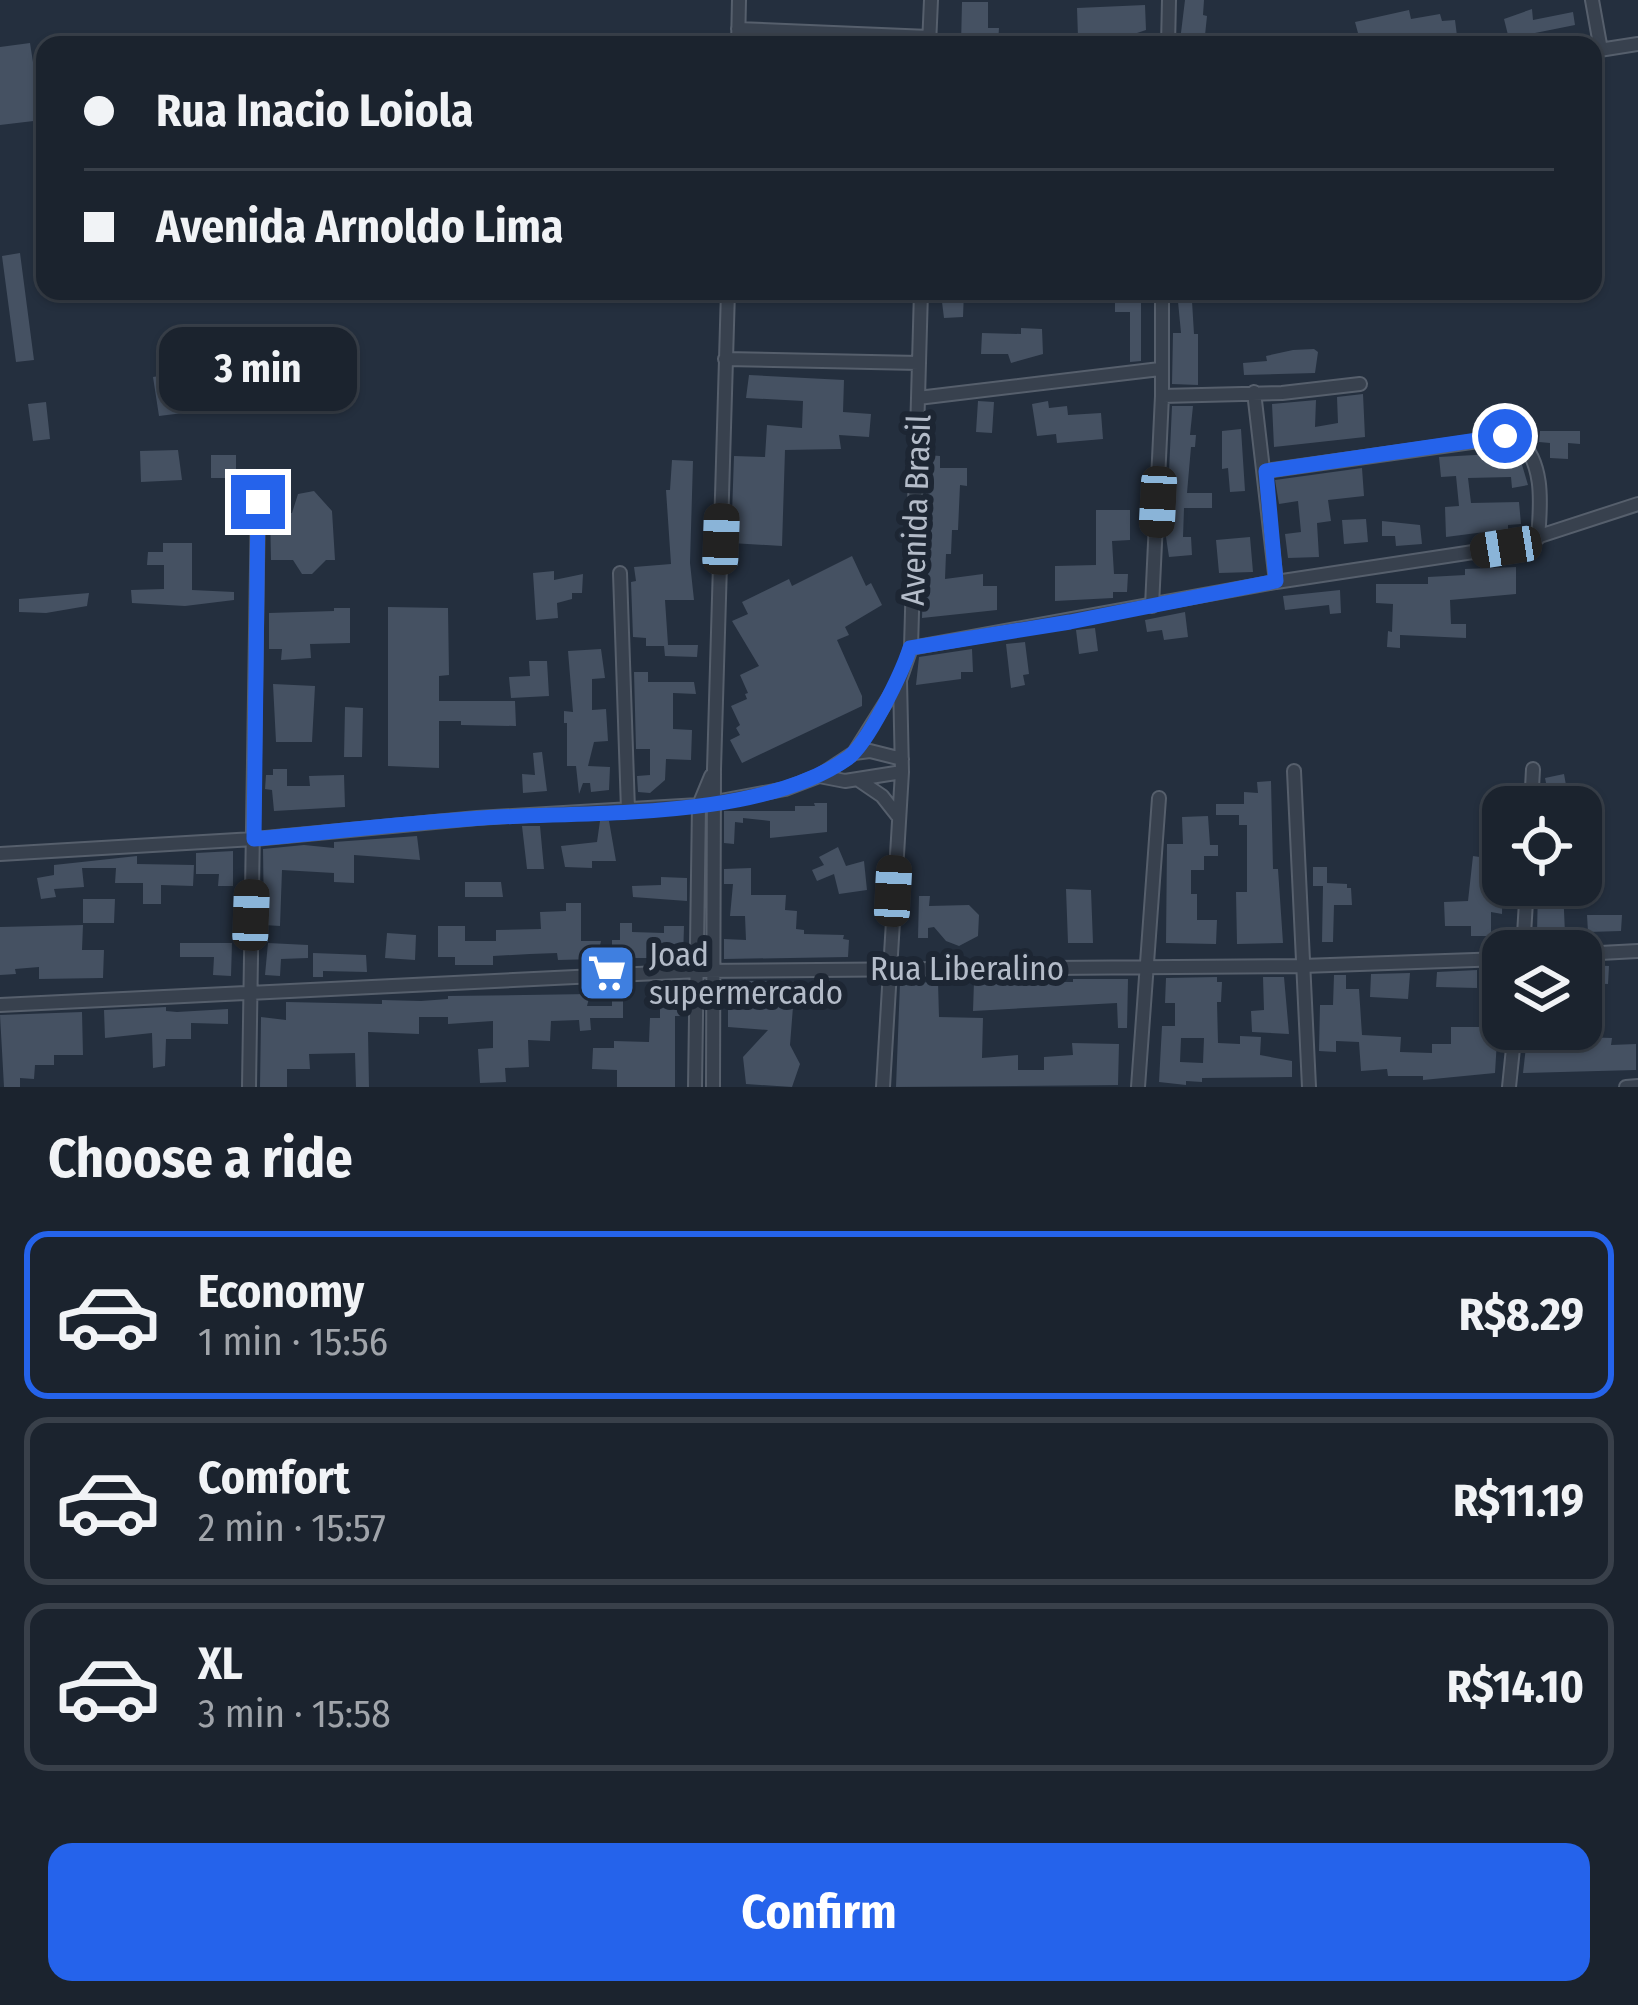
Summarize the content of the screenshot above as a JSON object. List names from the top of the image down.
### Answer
{
  "streets": {
    "street": ["Avenida Brasil", "Rua Liberalino"]
  },
  "crossings": [
    ["Avenida Brasil", "Rua Liberalino"]
  ],
  "places": {
    "supermarket": ["Joad supermercado"]
  },
  "page": {
    "banner": ["Rua Inacio Loiola", "Avenida Arnoldo Lima"],
    "bubble": "3 min",
    "heading": "Choose a ride",
    "list": [
      {
        "name": "Economy",
        "note": "1 min · 15:56",
        "value": "R$8.29"
      },
      {
        "name": "Comfort",
        "note": "2 min · 15:57",
        "value": "R$11.19"
      },
      {
        "name": "XL",
        "note": "3 min · 15:58",
        "value": "R$14.10"
      }
    ],
    "buttons": "Confirm"
  }
}
